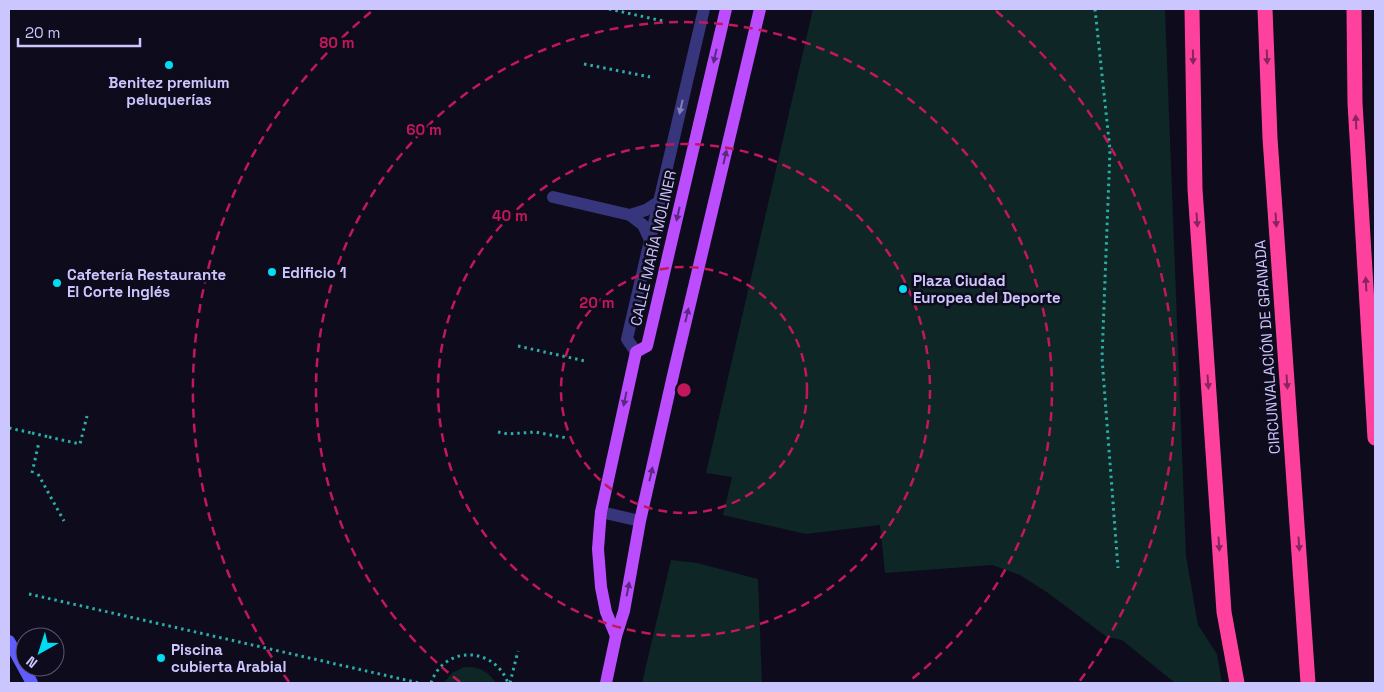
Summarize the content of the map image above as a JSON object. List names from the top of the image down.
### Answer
{
  "streets": {
    "highway": ["CIRCUNVALACIÓN DE GRANADA"],
    "main road": ["CALLE MARÍA MOLINER"]
  },
  "places": [
    "Benitez premium peluquerías",
    "Edificio 1",
    "Cafetería Restaurante El Corte Inglés",
    "Plaza Ciudad Europea del Deporte",
    "Piscina cubierta Arabial"
  ],
  "scale_bar": "20 m",
  "north": "bottom left",
  "rings": [
    "80 m",
    "60 m",
    "40 m",
    "20 m"
  ]
}
